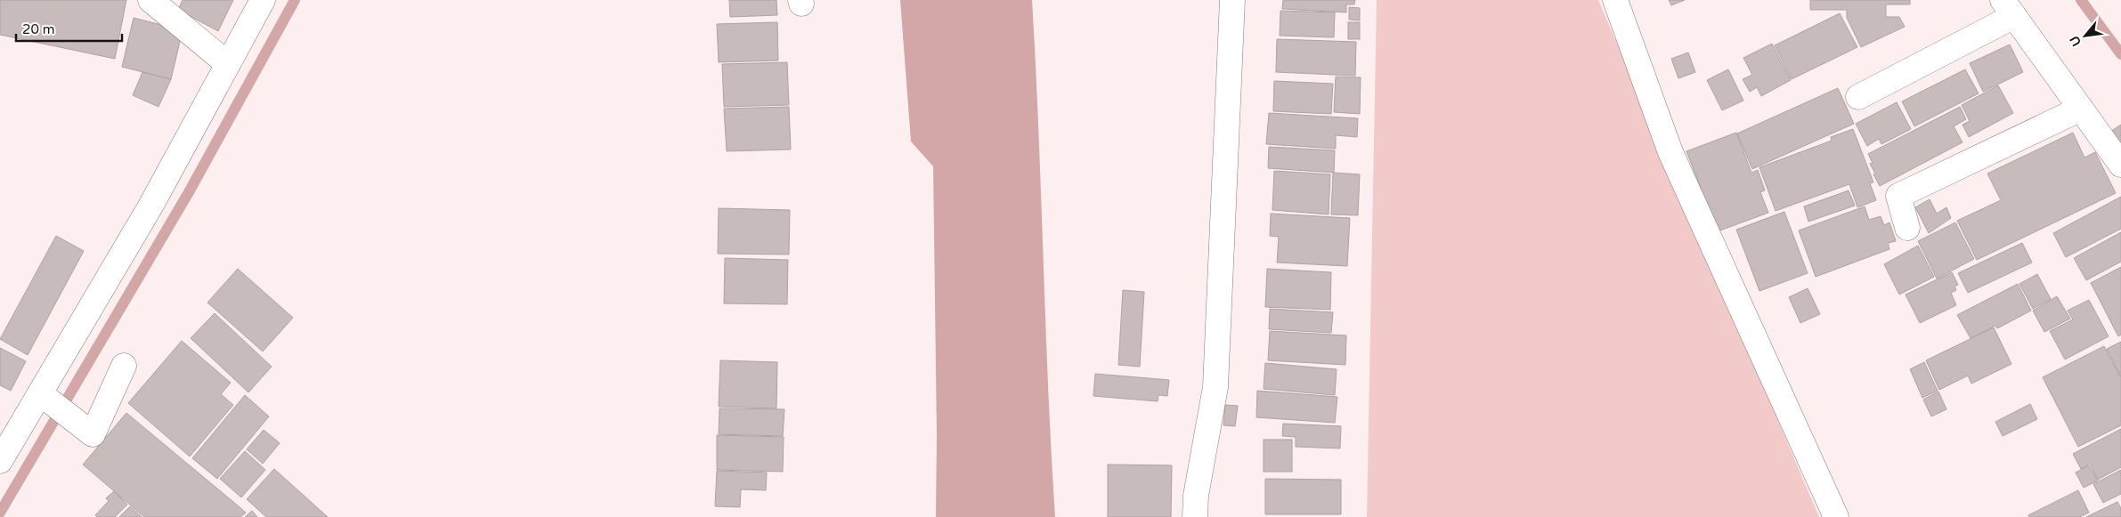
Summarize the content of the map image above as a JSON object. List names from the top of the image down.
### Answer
{
  "scale_bar": "20 m",
  "north": "bottom left"
}
